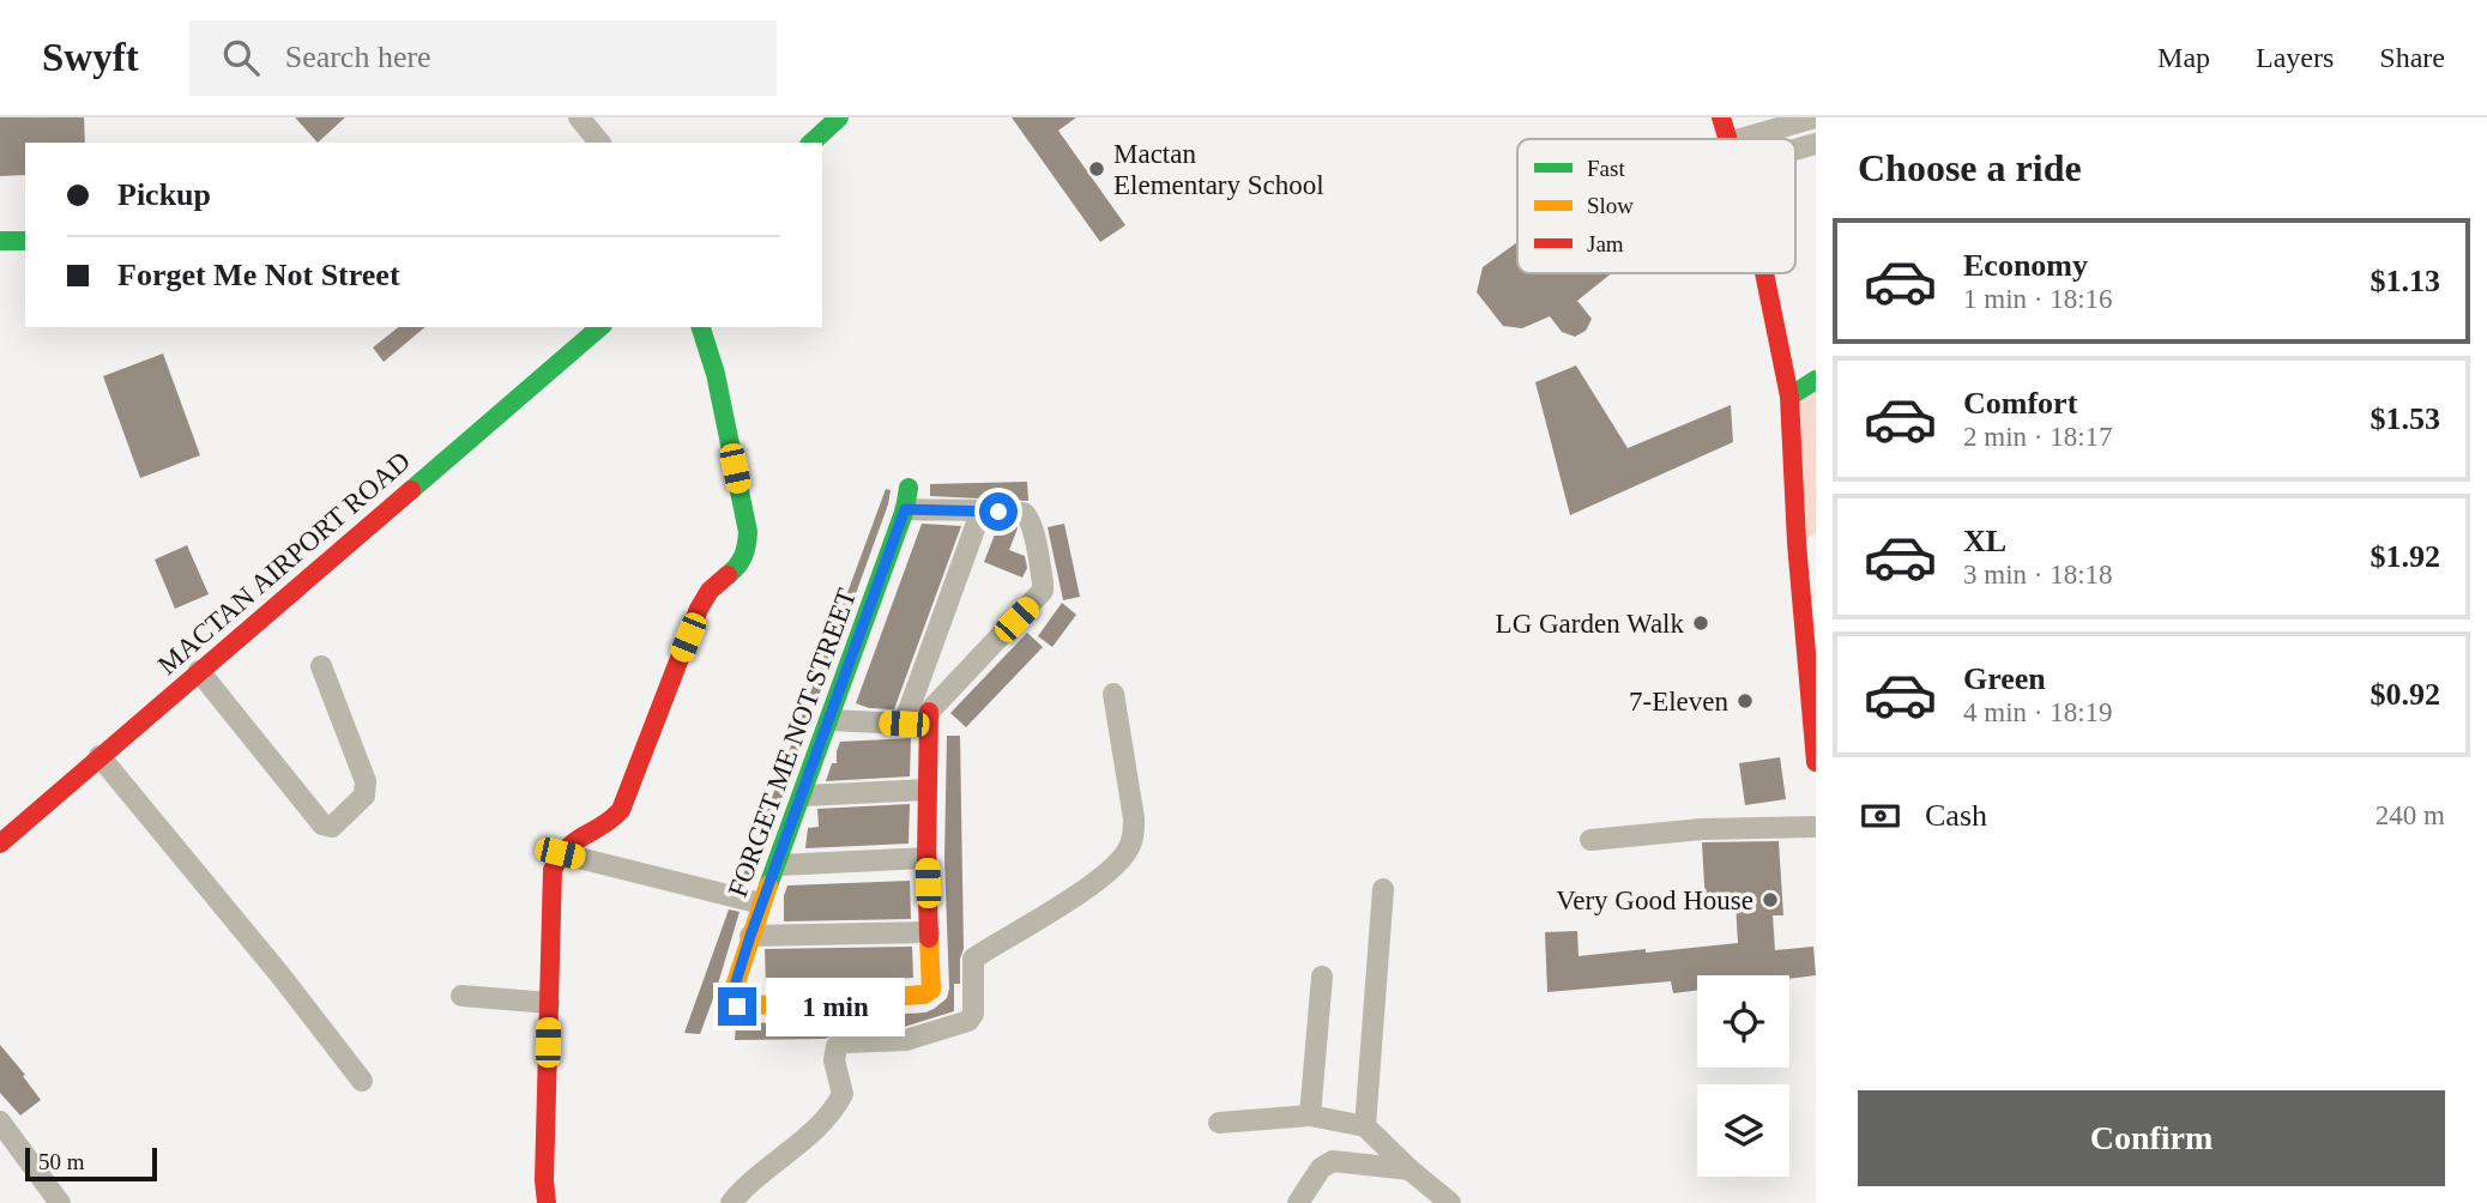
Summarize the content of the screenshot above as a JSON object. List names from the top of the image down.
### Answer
{
  "streets": {
    "street": ["MACTAN AIRPORT ROAD", "FORGET ME NOT STREET"]
  },
  "places": [
    "Mactan Elementary School",
    "LG Garden Walk",
    "7-Eleven",
    "Very Good House"
  ],
  "legend": ["Fast", "Slow", "Jam"],
  "scale_bar": "50 m",
  "page": {
    "header": "Swyft",
    "search": "Search here",
    "nav": ["Map", "Layers", "Share"],
    "heading": "Choose a ride",
    "banner": ["Pickup", "Forget Me Not Street"],
    "list": [
      {
        "name": "Economy",
        "note": "1 min · 18:16",
        "value": "$1.13"
      },
      {
        "name": "Comfort",
        "note": "2 min · 18:17",
        "value": "$1.53"
      },
      {
        "name": "XL",
        "note": "3 min · 18:18",
        "value": "$1.92"
      },
      {
        "name": "Green",
        "note": "4 min · 18:19",
        "value": "$0.92"
      }
    ],
    "pay": ["Cash", "240 m"],
    "bubble": "1 min",
    "buttons": "Confirm",
    "scale": "50 m"
  }
}
